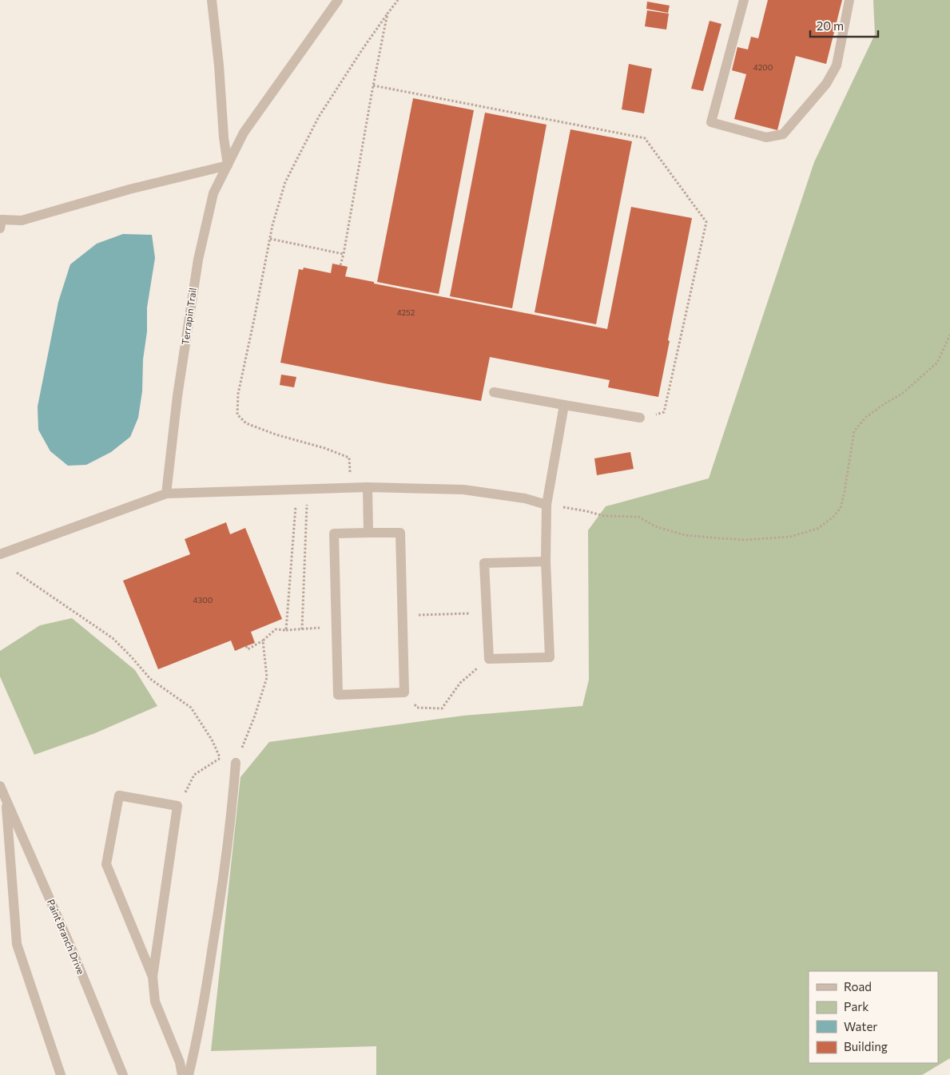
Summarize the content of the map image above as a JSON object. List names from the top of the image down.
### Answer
{
  "streets": {
    "street": ["Terrapin Trail", "Paint Branch Drive"]
  },
  "house_numbers": ["4200", "4252", "4300"],
  "legend": [
    "Road",
    "Park",
    "Water",
    "Building"
  ],
  "scale_bar": "20 m"
}
